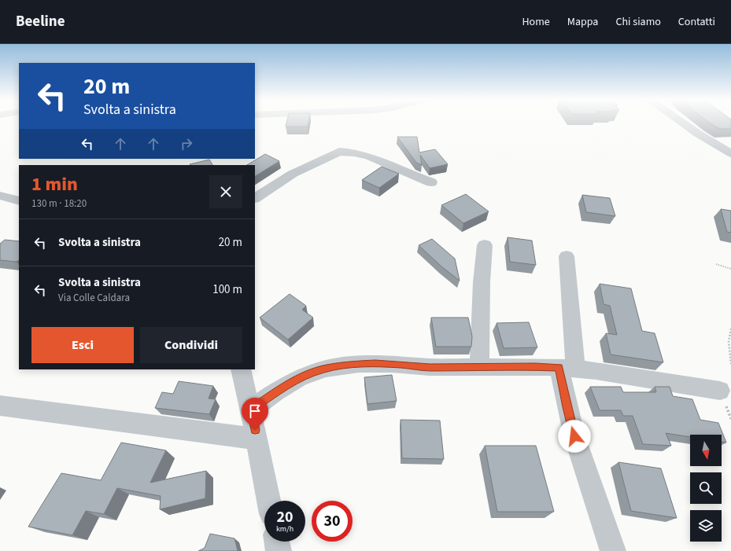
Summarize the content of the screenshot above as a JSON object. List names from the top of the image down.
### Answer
{
  "north": "bottom",
  "page": {
    "header": "Beeline",
    "nav": [
      "Home",
      "Mappa",
      "Chi siamo",
      "Contatti"
    ],
    "turn": ["20 m", "Svolta a sinistra"],
    "heading": ["1 min", "130 m · 18:20"],
    "list": [
      {
        "name": "Svolta a sinistra",
        "value": "20 m"
      },
      {
        "name": "Svolta a sinistra",
        "note": "Via Colle Caldara",
        "value": "100 m"
      }
    ],
    "buttons": ["Esci", "Condividi"],
    "speed": "20 km/h",
    "limit": "30"
  }
}
